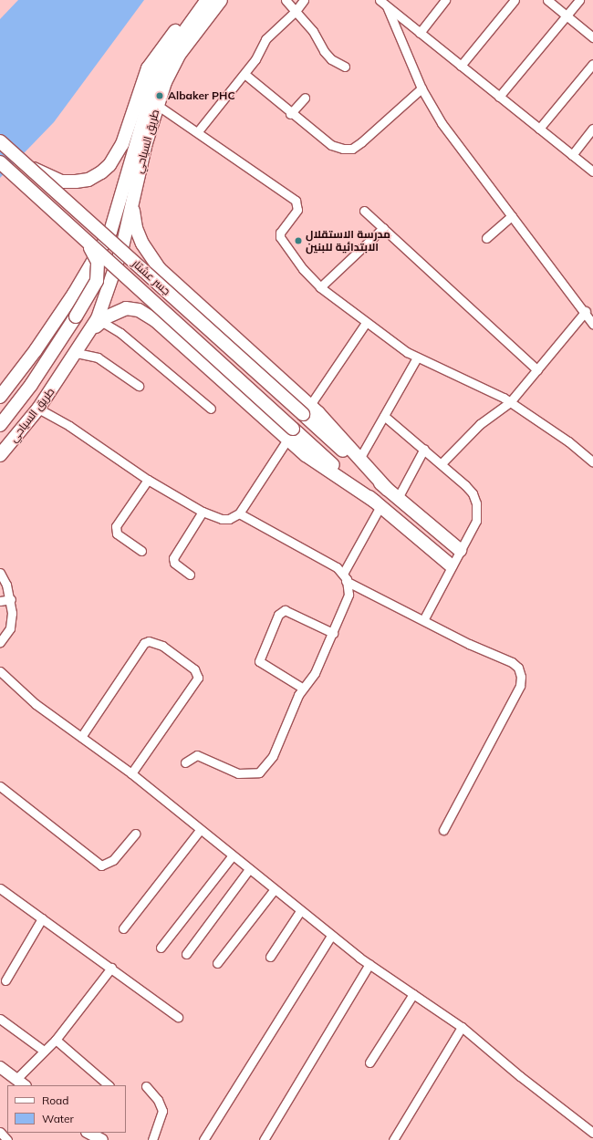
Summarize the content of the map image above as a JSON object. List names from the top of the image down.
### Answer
{
  "streets": {
    "main road": ["طريق السياحي", "جسر عشتار"]
  },
  "places": ["Albaker PHC", "مدرسة الاستقلال الابتدائية للبنين"],
  "legend": ["Road", "Water"]
}
